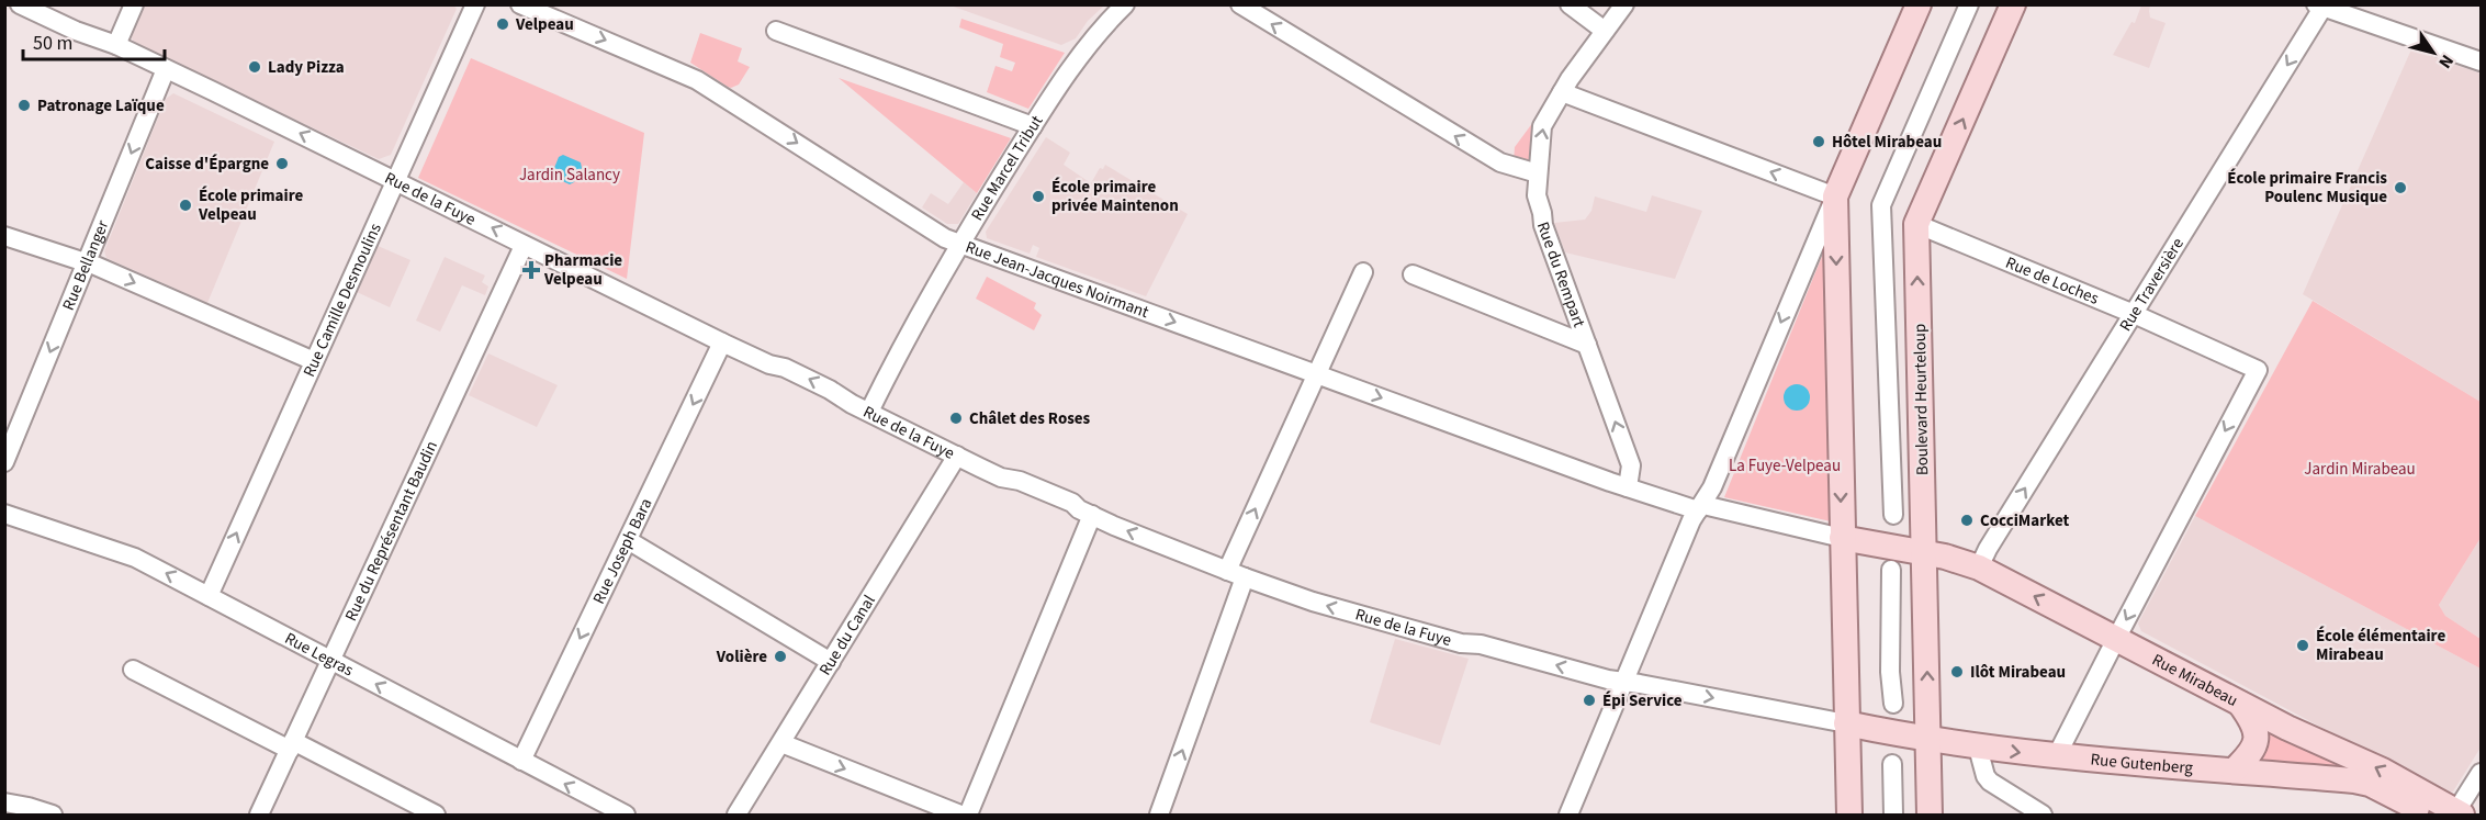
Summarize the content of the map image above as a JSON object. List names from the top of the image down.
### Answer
{
  "streets": {
    "main road": ["Boulevard Heurteloup", "Rue Mirabeau", "Rue Gutenberg"],
    "street": [
      "Rue Marcel Tribut",
      "Rue de la Fuye",
      "Rue Bellanger",
      "Rue du Rempart",
      "Rue Jean-Jacques Noirmant",
      "Rue de Loches",
      "Rue Traversière",
      "Rue Camille Desmoulins",
      "Rue du Représentant Baudin",
      "Rue Joseph Bara",
      "Rue du Canal",
      "Rue Legras"
    ]
  },
  "crossings": [
    ["Rue Marcel Tribut", "Rue de la Fuye"],
    ["Rue Marcel Tribut", "Rue Jean-Jacques Noirmant"],
    ["Rue de la Fuye", "Rue Bellanger"],
    ["Rue de la Fuye", "Rue Camille Desmoulins"],
    ["Rue de la Fuye", "Rue du Représentant Baudin"],
    ["Rue de la Fuye", "Rue Joseph Bara"],
    ["Rue de la Fuye", "Rue du Canal"],
    ["Rue de la Fuye", "Rue Gutenberg"],
    ["Rue du Rempart", "Rue Jean-Jacques Noirmant"],
    ["Rue de Loches", "Rue Traversière"],
    ["Rue de Loches", "Boulevard Heurteloup"],
    ["Rue de Loches", "Rue Mirabeau"],
    ["Rue Traversière", "Rue Mirabeau"],
    ["Rue Camille Desmoulins", "Rue Legras"],
    ["Boulevard Heurteloup", "Rue Mirabeau"],
    ["Boulevard Heurteloup", "Rue Gutenberg"],
    ["Rue du Représentant Baudin", "Rue Legras"],
    ["Rue Joseph Bara", "Rue Legras"]
  ],
  "one_way": [
    "Rue Bellanger",
    "Rue du Rempart",
    "Rue Camille Desmoulins",
    "Rue Joseph Bara",
    "Rue Mirabeau"
  ],
  "parks": ["Jardin Salancy", "La Fuye-Velpeau", "Jardin Mirabeau"],
  "places": {
    "other": [
      "Velpeau",
      "Lady Pizza",
      "Patronage Laïque",
      "Hôtel Mirabeau",
      "Caisse d'Épargne",
      "École primaire Francis Poulenc Musique",
      "École primaire privée Maintenon",
      "École primaire Velpeau",
      "Châlet des Roses",
      "CocciMarket",
      "École élémentaire Mirabeau",
      "Volière",
      "Ilôt Mirabeau",
      "Épi Service"
    ],
    "health": ["Pharmacie Velpeau"]
  },
  "scale_bar": "50 m",
  "north": "bottom right"
}
